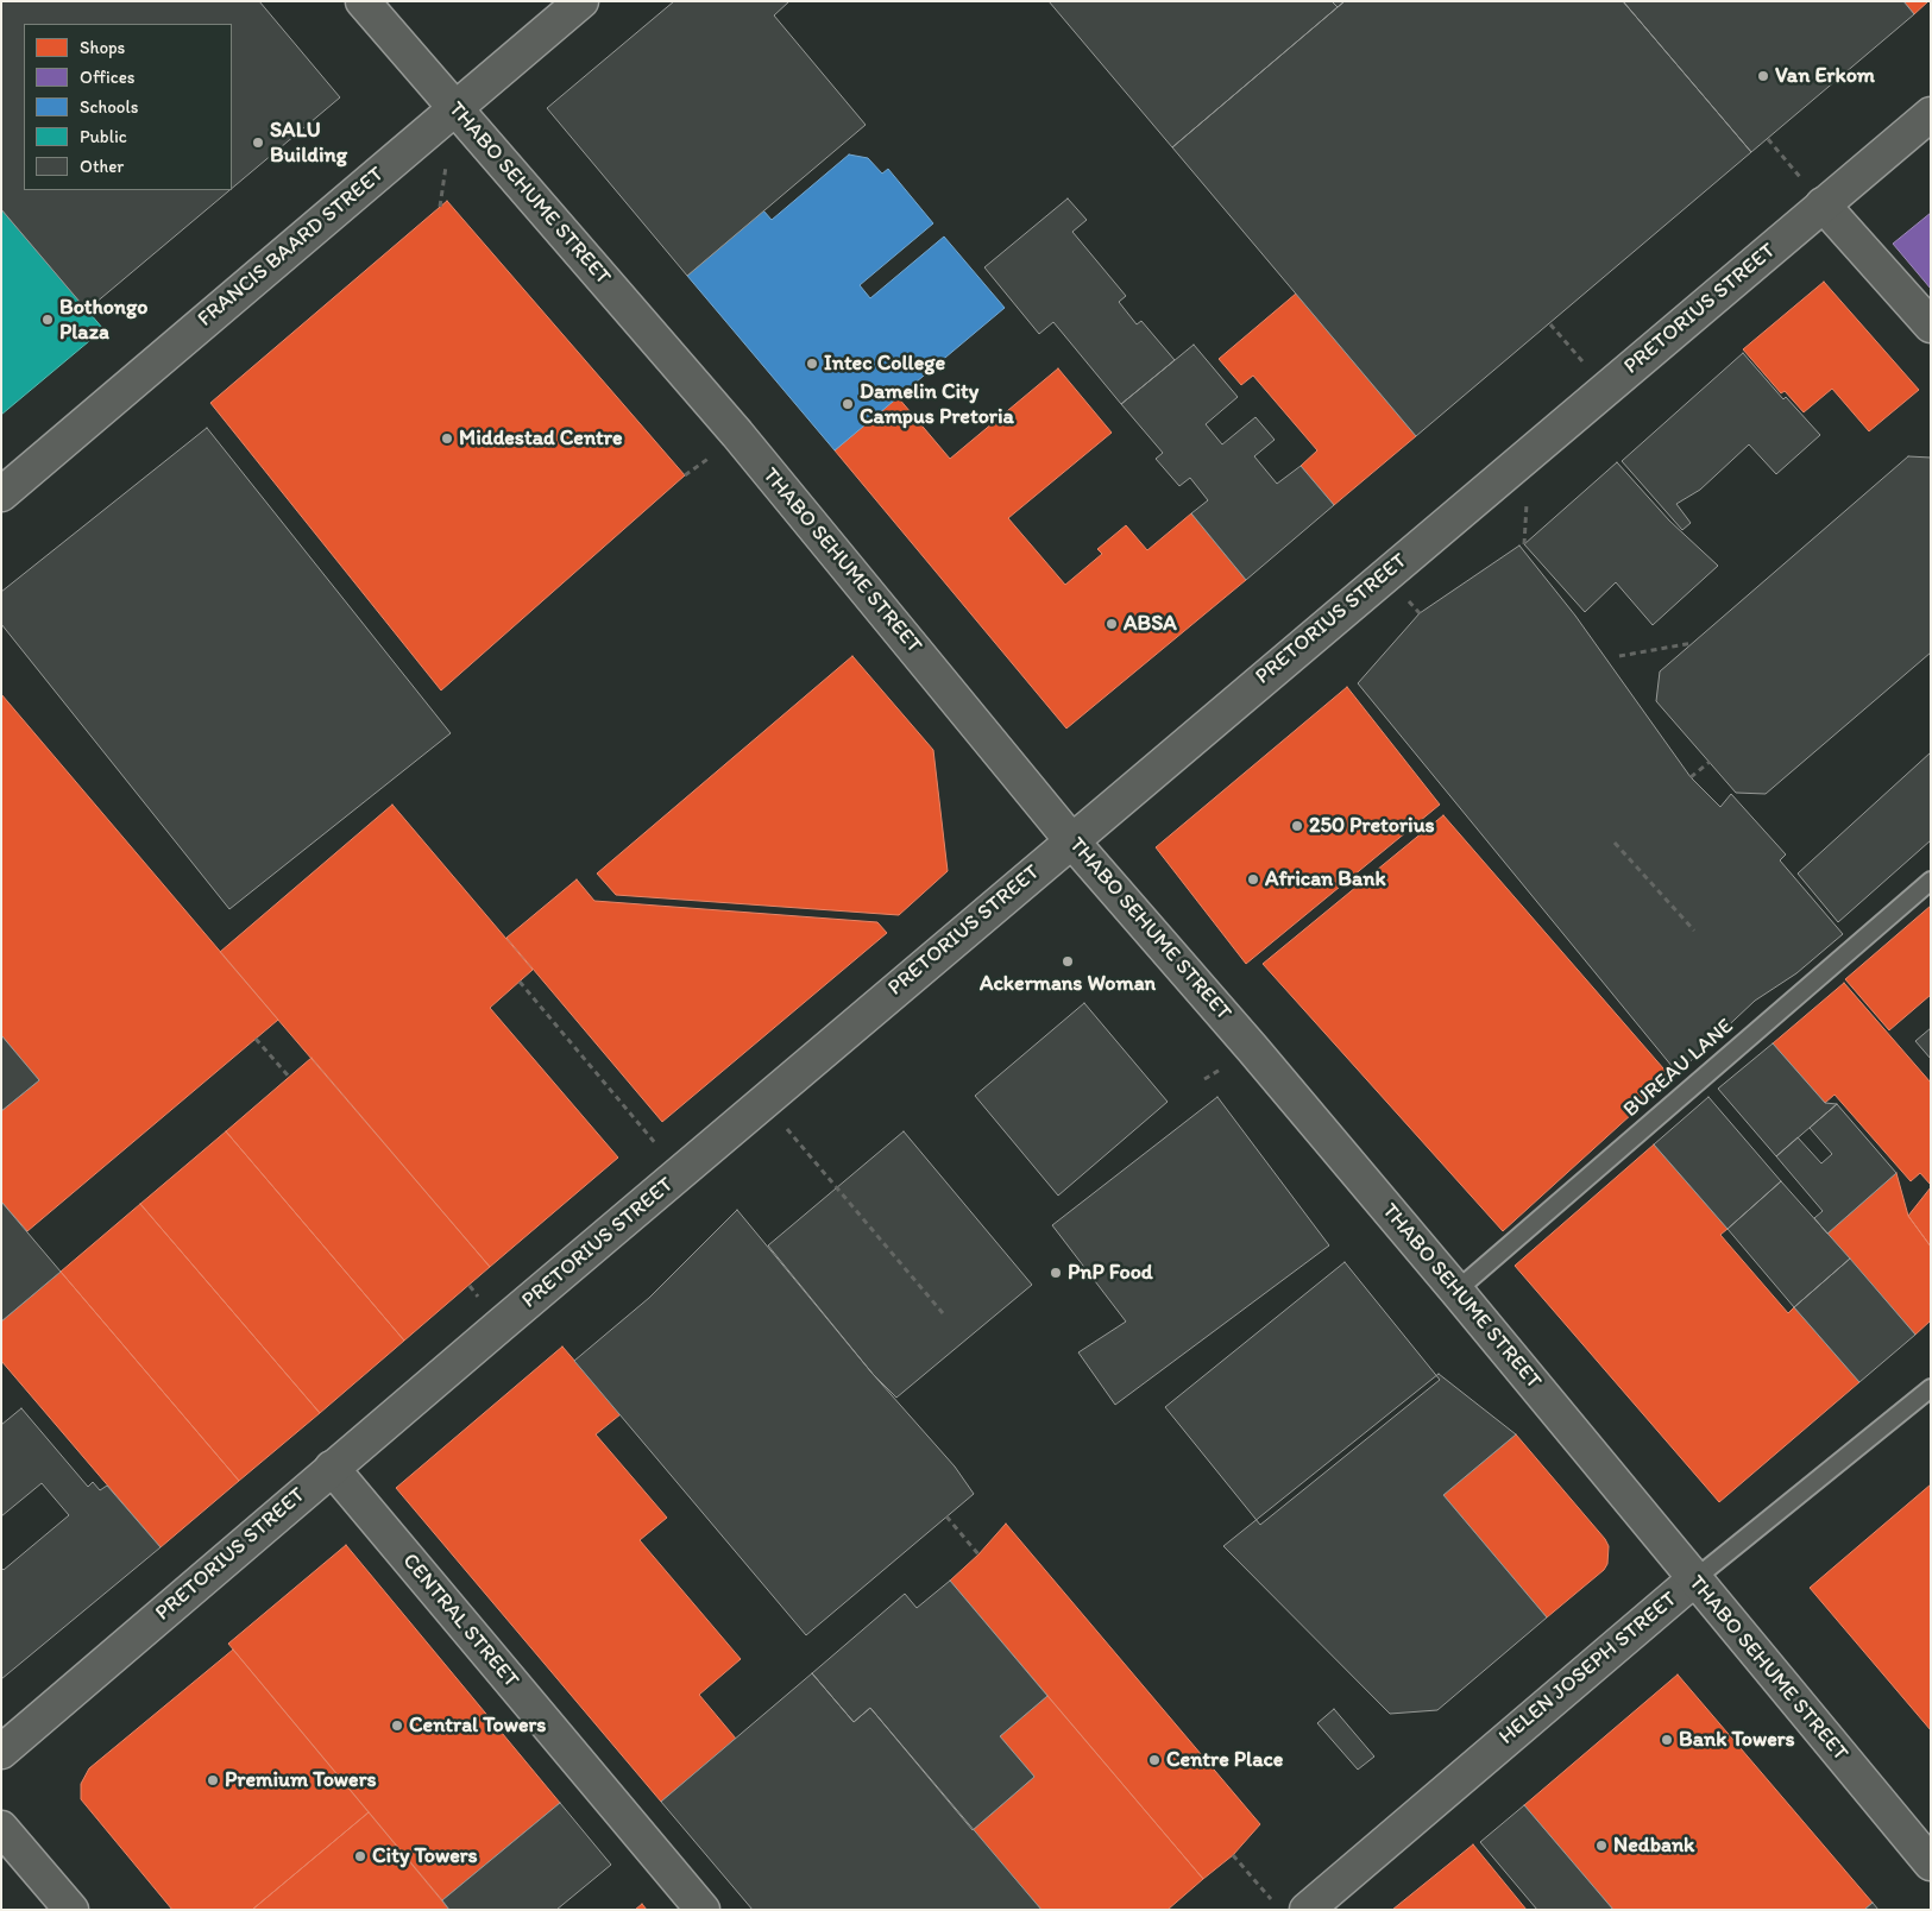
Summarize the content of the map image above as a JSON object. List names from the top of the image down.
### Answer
{
  "streets": {
    "street": [
      "THABO SEHUME STREET",
      "FRANCIS BAARD STREET",
      "PRETORIUS STREET",
      "CENTRAL STREET",
      "HELEN JOSEPH STREET"
    ],
    "lane": ["BUREAU LANE"]
  },
  "crossings": [
    ["THABO SEHUME STREET", "FRANCIS BAARD STREET"],
    ["THABO SEHUME STREET", "PRETORIUS STREET"],
    ["THABO SEHUME STREET", "BUREAU LANE"],
    ["THABO SEHUME STREET", "HELEN JOSEPH STREET"],
    ["PRETORIUS STREET", "CENTRAL STREET"]
  ],
  "places": [
    "Van Erkom",
    "SALU Building",
    "Bothongo Plaza",
    "Intec College",
    "Damelin City Campus Pretoria",
    "Middestad Centre",
    "ABSA",
    "250 Pretorius",
    "African Bank",
    "Ackermans Woman",
    "PnP Food",
    "Central Towers",
    "Bank Towers",
    "Centre Place",
    "Premium Towers",
    "Nedbank",
    "City Towers"
  ],
  "legend": [
    "Shops",
    "Offices",
    "Schools",
    "Public",
    "Other"
  ]
}
